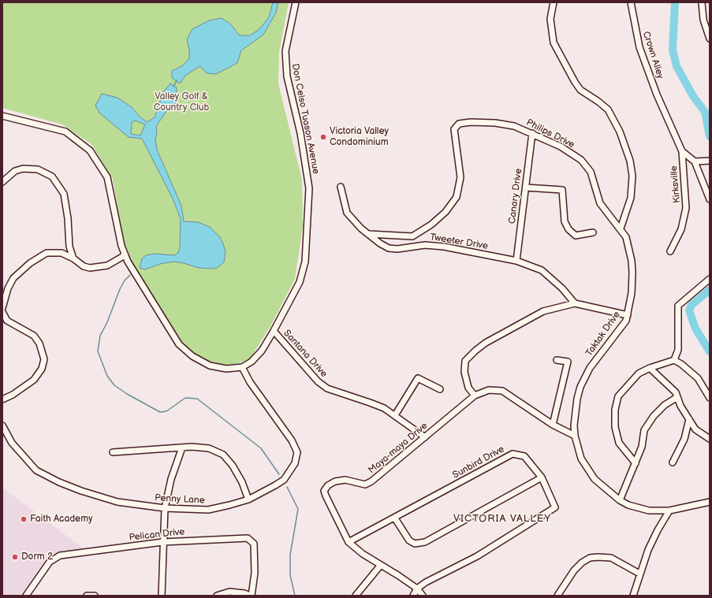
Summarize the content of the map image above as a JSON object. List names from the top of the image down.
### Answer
{
  "streets": {
    "street": [
      "Crown Alley",
      "Don Celso Tuason Avenue",
      "Philips Drive",
      "Kirksville",
      "Canary Drive",
      "Tweeter Drive",
      "Taktak Drive",
      "Santana Drive",
      "Maya-maya Drive",
      "Sunbird Drive",
      "Penny Lane",
      "Pelican Drive"
    ]
  },
  "crossings": [
    ["Crown Alley", "Kirksville"],
    ["Don Celso Tuason Avenue", "Santana Drive"],
    ["Don Celso Tuason Avenue", "Penny Lane"],
    ["Philips Drive", "Canary Drive"],
    ["Philips Drive", "Tweeter Drive"],
    ["Philips Drive", "Taktak Drive"],
    ["Canary Drive", "Tweeter Drive"],
    ["Santana Drive", "Maya-maya Drive"],
    ["Maya-maya Drive", "Sunbird Drive"]
  ],
  "districts": ["VICTORIA VALLEY"],
  "parks": ["Valley Golf & Country Club"],
  "places": ["Victoria Valley Condominium", "Faith Academy", "Dorm 2"]
}
